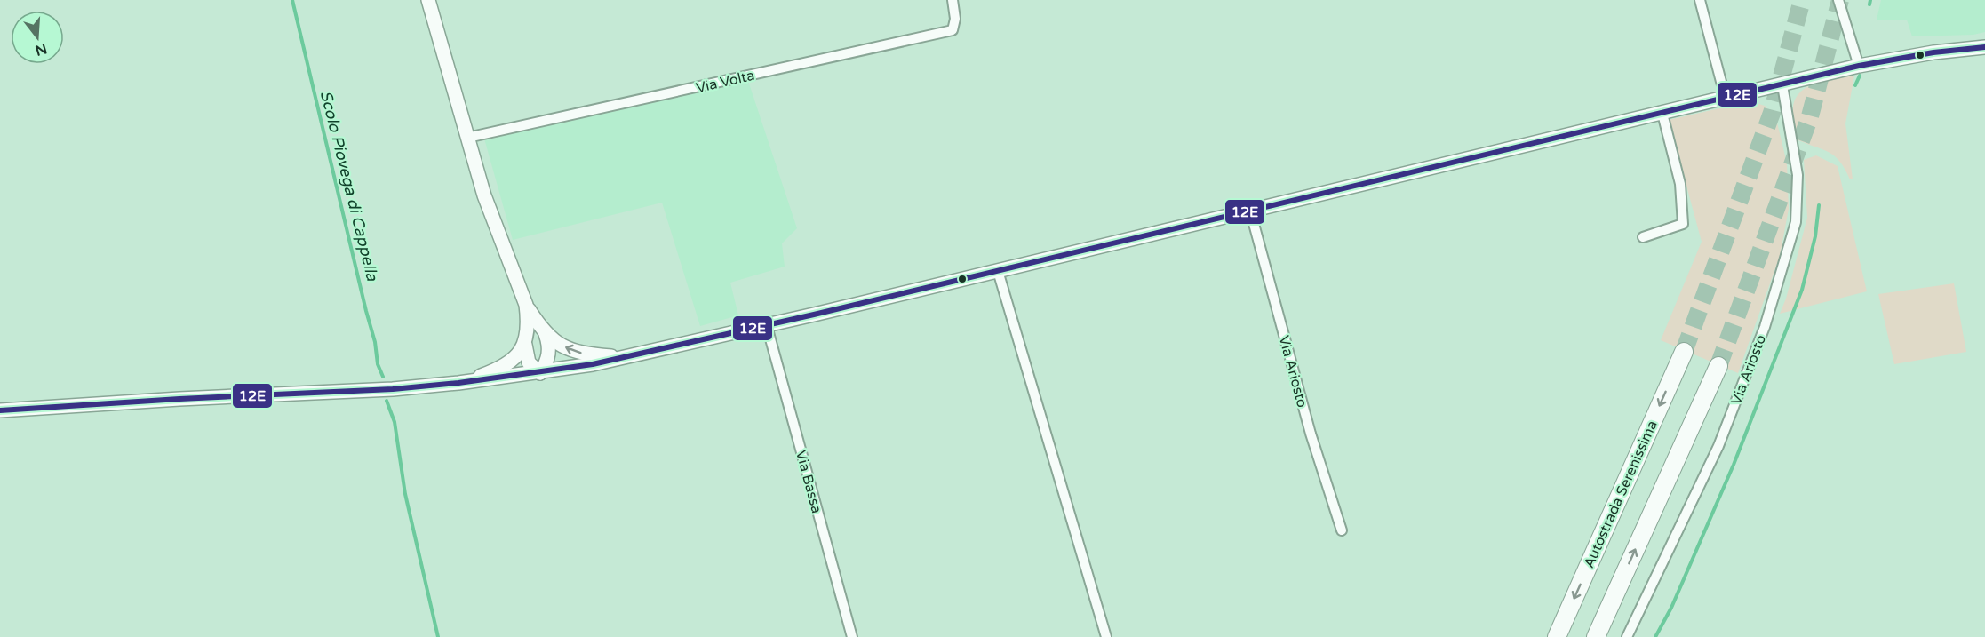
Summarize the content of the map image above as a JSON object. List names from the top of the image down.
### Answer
{
  "streets": {
    "highway": ["Autostrada Serenissima"],
    "street": ["Via Volta", "Via Ariosto", "Via Bassa"]
  },
  "water": ["Scolo Piovega di Cappella"],
  "lines": ["transit line 12E"],
  "north": "bottom"
}
